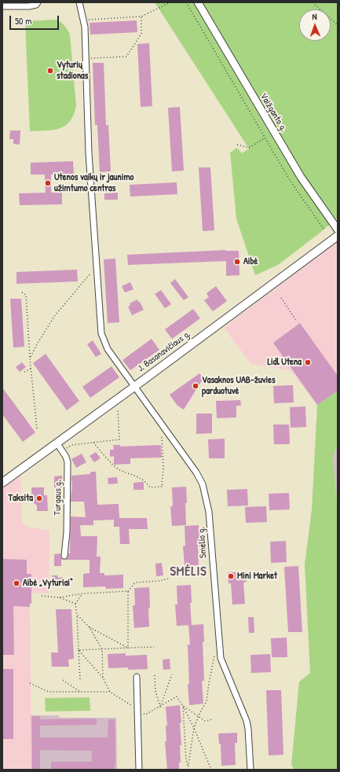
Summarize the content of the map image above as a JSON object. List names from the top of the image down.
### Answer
{
  "streets": {
    "main road": ["Vaižganto g.", "J. Basanavičiaus g."],
    "street": ["Turgaus g.", "Smėlio g."]
  },
  "crossings": [
    ["J. Basanavičiaus g.", "Turgaus g."],
    ["J. Basanavičiaus g.", "Smėlio g."]
  ],
  "districts": ["SMĖLIS"],
  "places": [
    "Vyturių stadionas",
    "Utenos vaikų ir jaunimo užimtumo centras",
    "Aibė",
    "Lidl Utena",
    "Vasaknos UAB-žuvies parduotuvė",
    "Taksita",
    "Mini Market",
    "Aibė „Vyturiai“"
  ],
  "scale_bar": "50 m",
  "north": "top"
}
